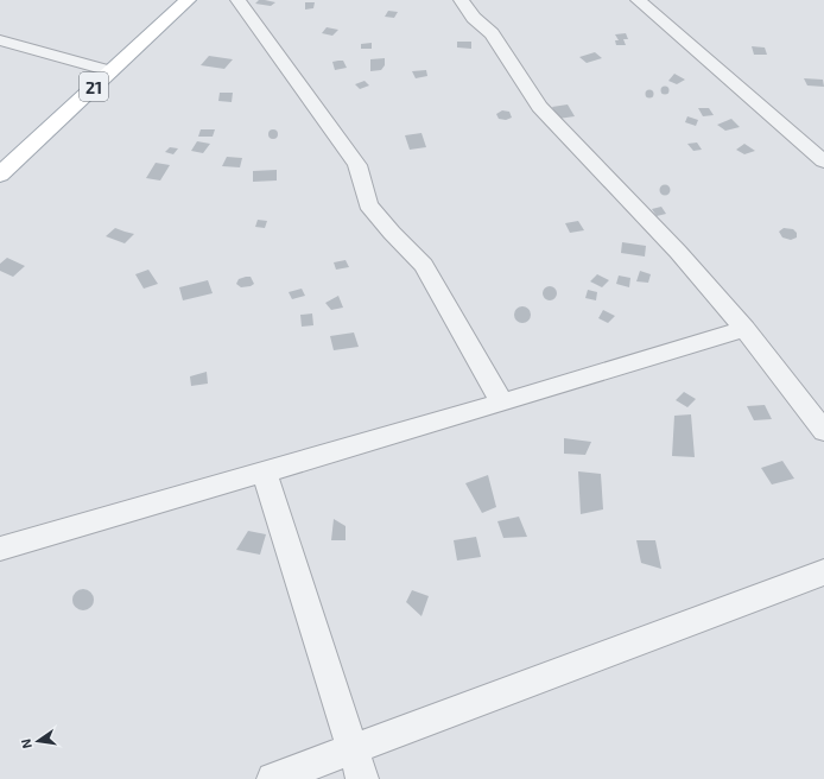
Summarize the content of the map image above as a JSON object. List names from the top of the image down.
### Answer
{
  "streets": {
    "main road": ["21"]
  },
  "north": "left"
}
